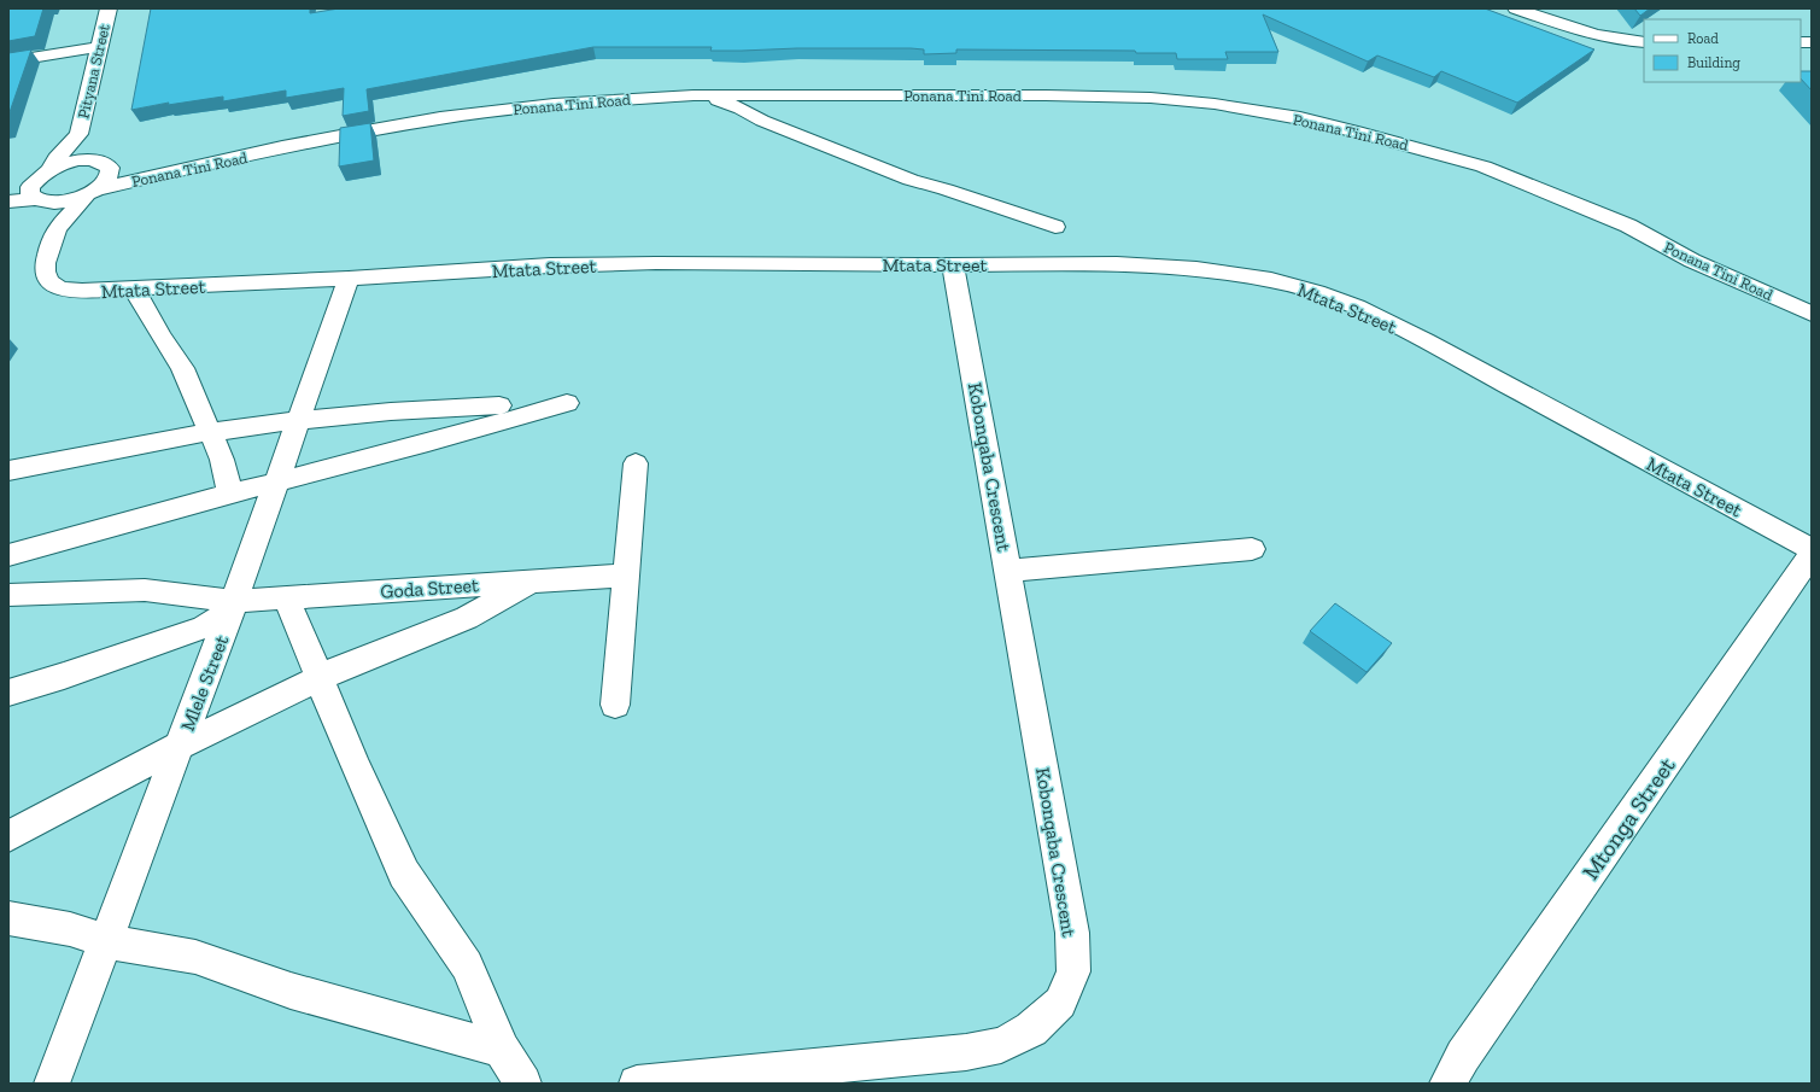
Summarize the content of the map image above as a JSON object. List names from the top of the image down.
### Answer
{
  "streets": {
    "street": [
      "Pityana Street",
      "Ponana Tini Road",
      "Mtata Street",
      "Kobonqaba Crescent",
      "Goda Street",
      "Mlele Street",
      "Mtonga Street"
    ]
  },
  "crossings": [
    ["Pityana Street", "Ponana Tini Road"],
    ["Pityana Street", "Mtata Street"],
    ["Ponana Tini Road", "Mtata Street"],
    ["Mtata Street", "Kobonqaba Crescent"],
    ["Mtata Street", "Mlele Street"],
    ["Goda Street", "Mlele Street"]
  ],
  "legend": ["Road", "Building"]
}
